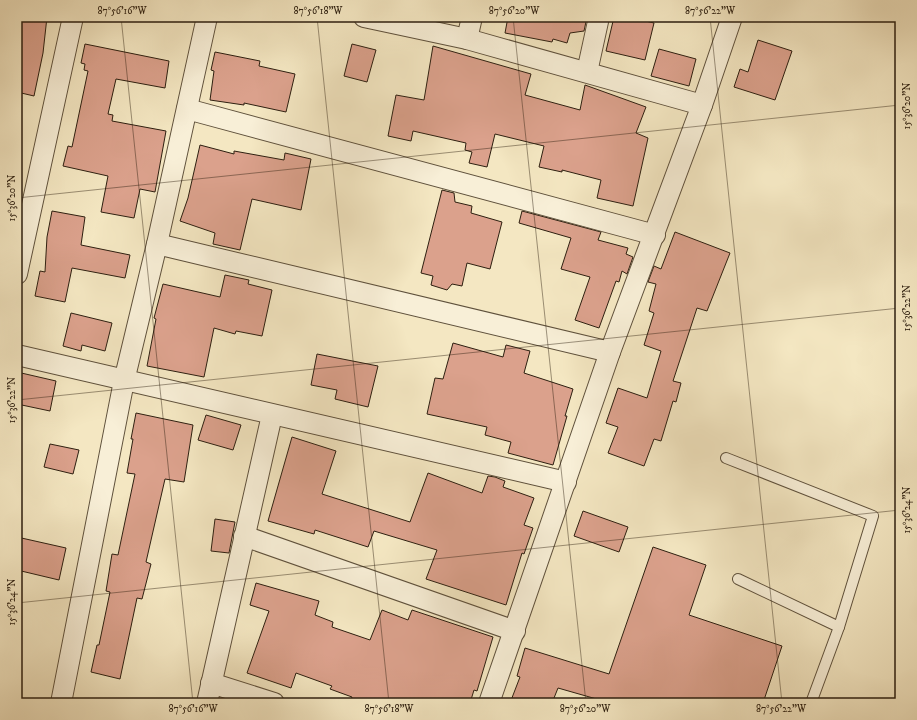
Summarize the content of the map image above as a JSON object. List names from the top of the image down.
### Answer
{
  "coordinates": [
    "87°56'16\"W",
    "87°56'18\"W",
    "87°56'20\"W",
    "87°56'22\"W",
    "15°36'20\"N",
    "15°36'22\"N",
    "15°36'24\"N"
  ]
}
